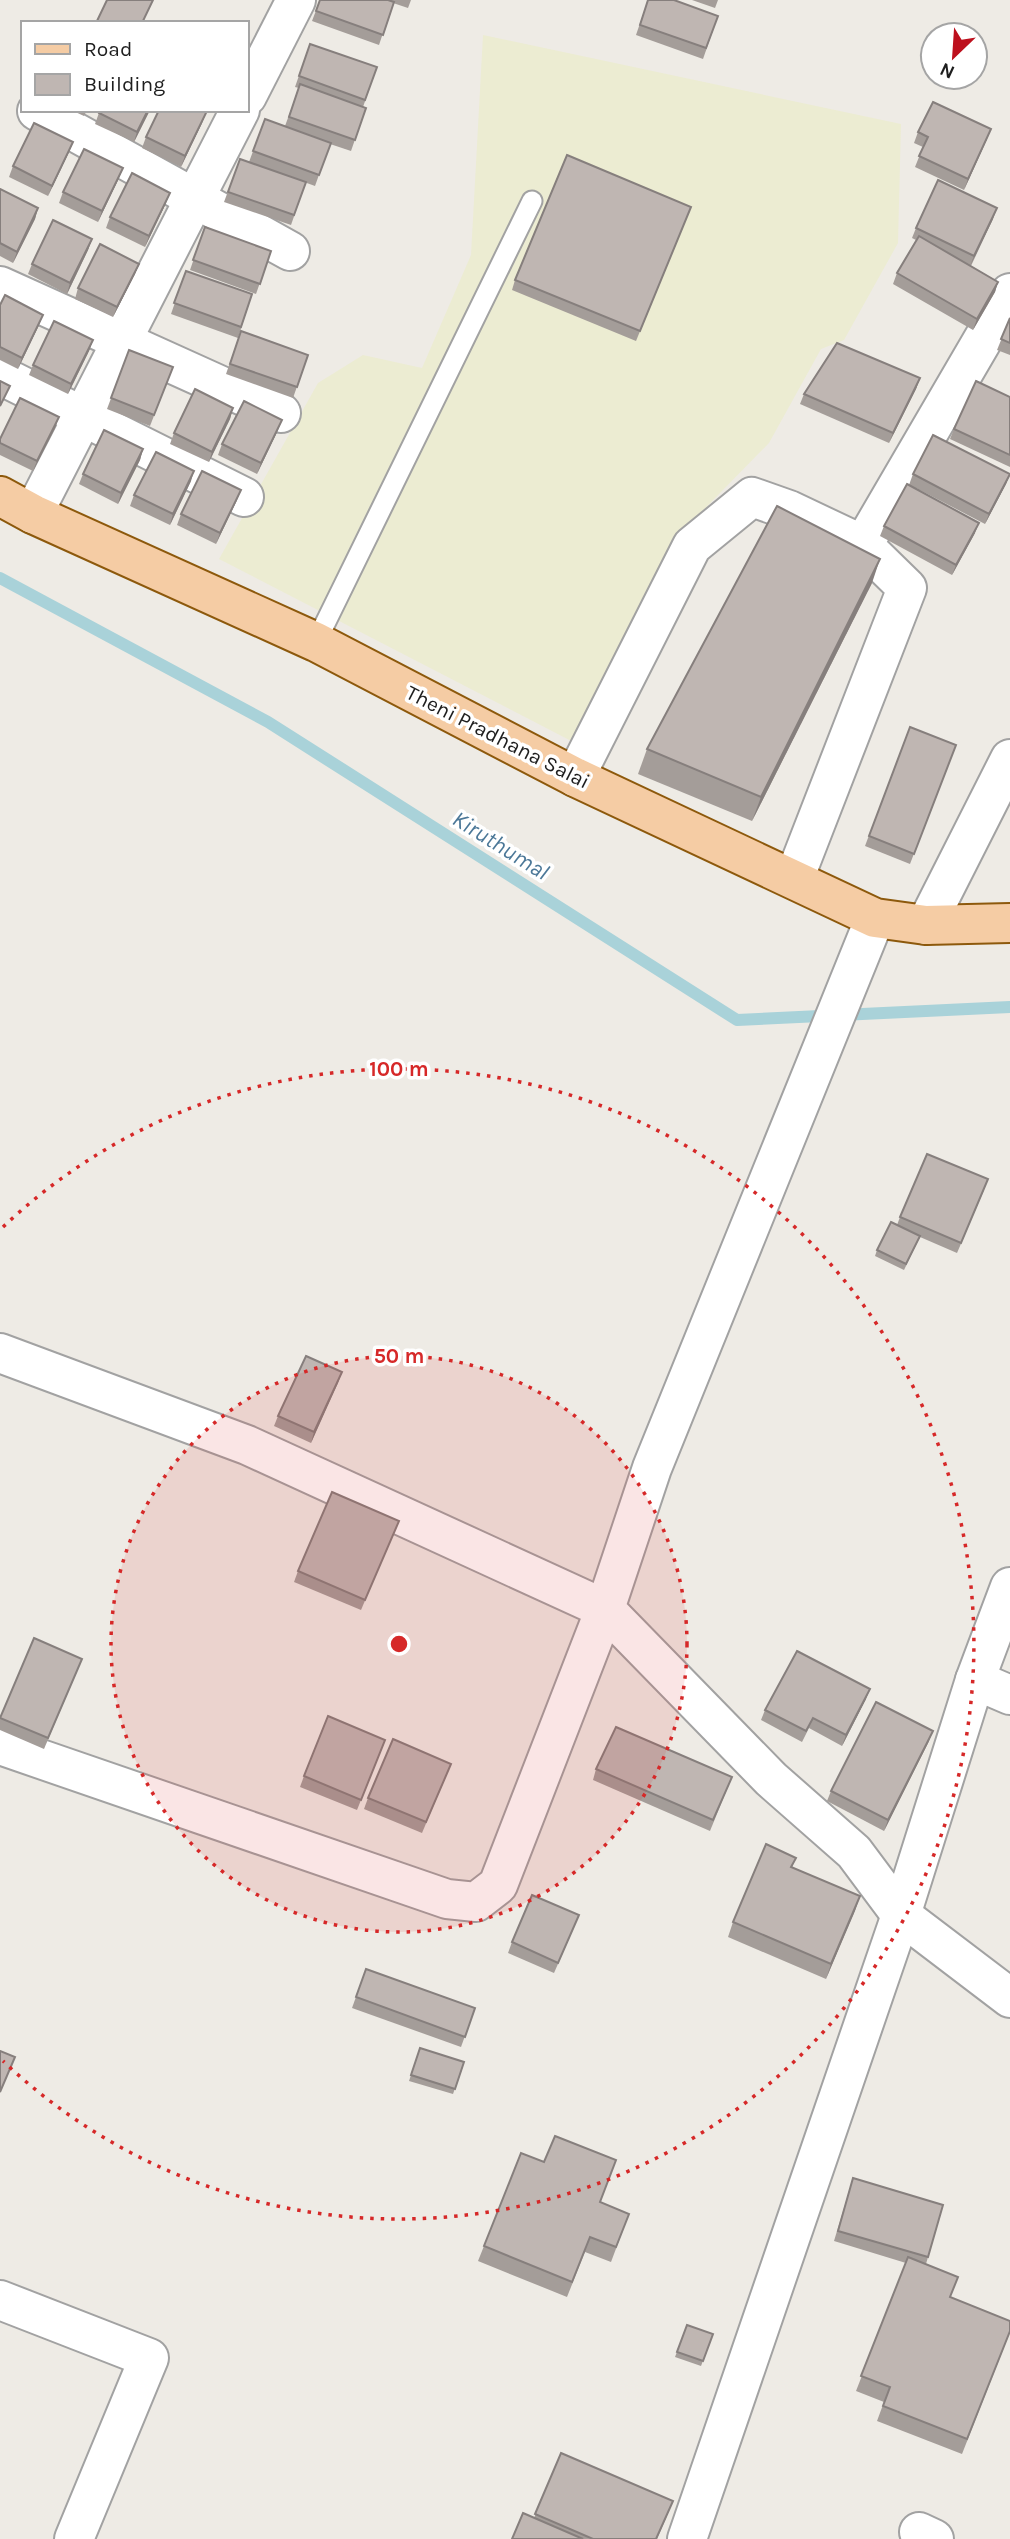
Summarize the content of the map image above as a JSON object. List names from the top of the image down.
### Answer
{
  "streets": {
    "main road": ["Theni Pradhana Salai"]
  },
  "water": ["Kiruthumal"],
  "legend": ["Road", "Building"],
  "north": "bottom left",
  "rings": ["100 m", "50 m"]
}
